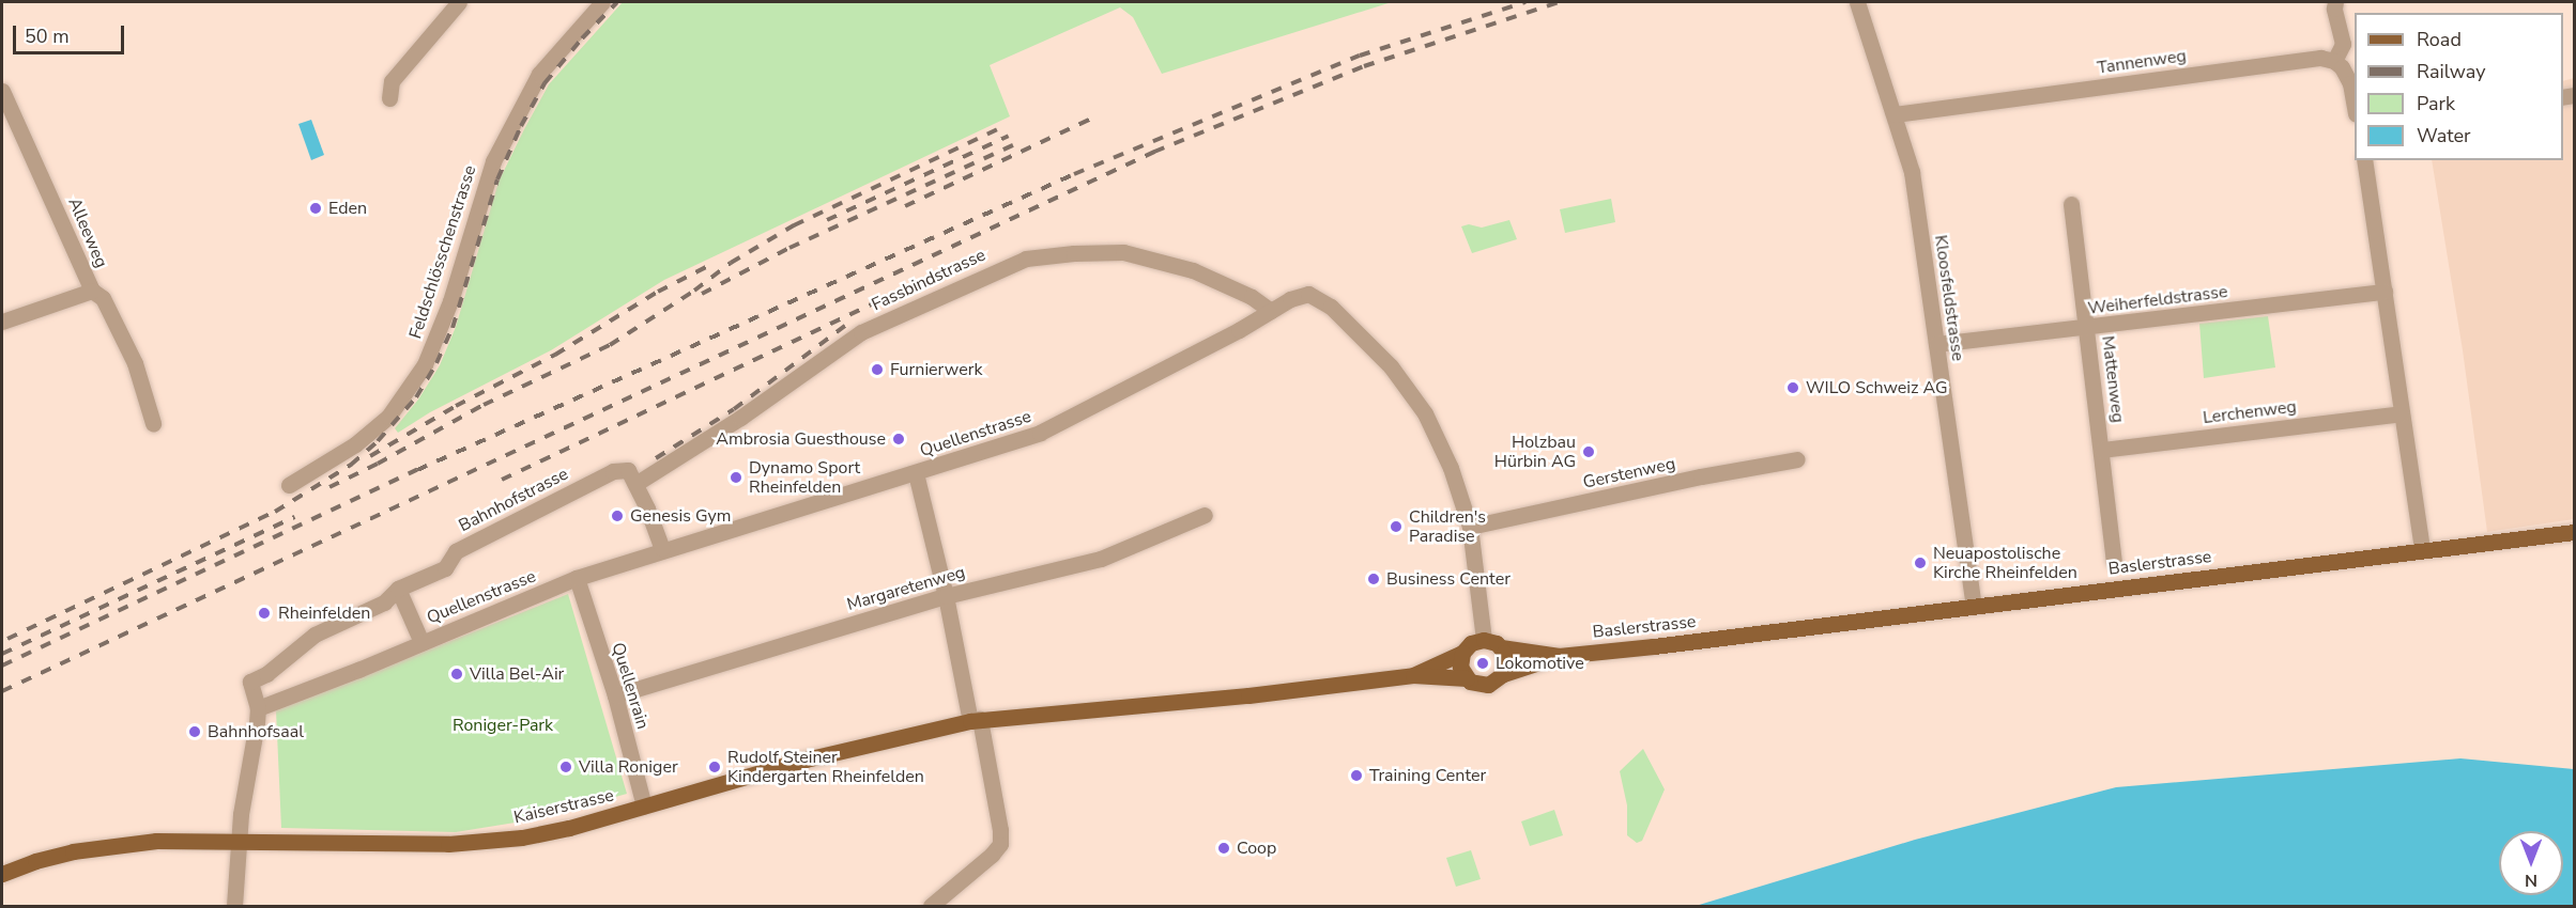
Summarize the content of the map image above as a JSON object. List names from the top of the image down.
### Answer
{
  "streets": {
    "main road": ["Baslerstrasse", "Kaiserstrasse"],
    "street": [
      "Tannenweg",
      "Alleeweg",
      "Feldschlösschenstrasse",
      "Fassbindstrasse",
      "Kloosfeldstrasse",
      "Weiherfeldstrasse",
      "Mattenweg",
      "Lerchenweg",
      "Quellenstrasse",
      "Gerstenweg",
      "Bahnhofstrasse",
      "Margaretenweg",
      "Quellenrain"
    ]
  },
  "crossings": [
    ["Tannenweg", "Kloosfeldstrasse"],
    ["Fassbindstrasse", "Quellenstrasse"],
    ["Fassbindstrasse", "Bahnhofstrasse"],
    ["Kloosfeldstrasse", "Weiherfeldstrasse"],
    ["Kloosfeldstrasse", "Baslerstrasse"],
    ["Weiherfeldstrasse", "Mattenweg"],
    ["Mattenweg", "Lerchenweg"],
    ["Quellenstrasse", "Gerstenweg"],
    ["Quellenstrasse", "Bahnhofstrasse"],
    ["Quellenstrasse", "Baslerstrasse"],
    ["Quellenstrasse", "Quellenrain"],
    ["Bahnhofstrasse", "Kaiserstrasse"],
    ["Margaretenweg", "Quellenrain"],
    ["Quellenrain", "Kaiserstrasse"]
  ],
  "parks": ["Roniger-Park"],
  "places": [
    "Eden",
    "Furnierwerk",
    "WILO Schweiz AG",
    "Ambrosia Guesthouse",
    "Holzbau Hürbin AG",
    "Dynamo Sport Rheinfelden",
    "Genesis Gym",
    "Children's Paradise",
    "Neuapostolische Kirche Rheinfelden",
    "Business Center",
    "Rheinfelden",
    "Lokomotive",
    "Villa Bel-Air",
    "Bahnhofsaal",
    "Villa Roniger",
    "Rudolf Steiner Kindergarten Rheinfelden",
    "Training Center",
    "Coop"
  ],
  "legend": [
    "Road",
    "Railway",
    "Park",
    "Water"
  ],
  "scale_bar": "50 m",
  "north": "bottom"
}
